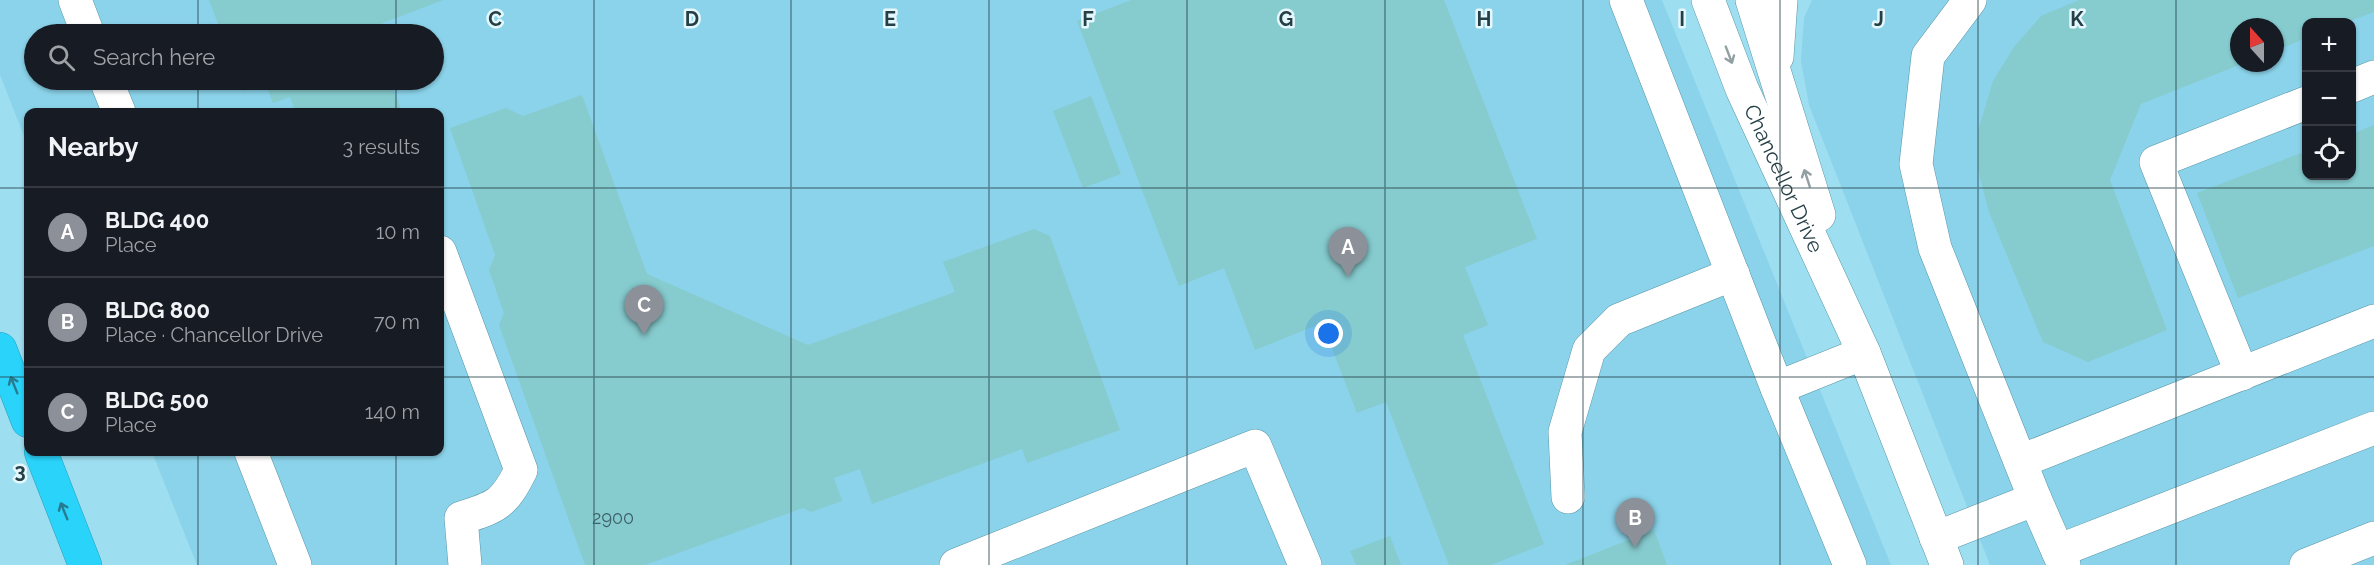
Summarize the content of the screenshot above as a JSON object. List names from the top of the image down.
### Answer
{
  "streets": {
    "street": ["Chancellor Drive"]
  },
  "house_numbers": ["2900"],
  "north": "top",
  "page": {
    "map_buttons": ["+", "−"],
    "search": "Search here",
    "heading": ["Nearby", "3 results"],
    "list": [
      {
        "mark": "A",
        "name": "BLDG 400",
        "note": "Place",
        "value": "10 m"
      },
      {
        "mark": "B",
        "name": "BLDG 800",
        "note": "Place · Chancellor Drive",
        "value": "70 m"
      },
      {
        "mark": "C",
        "name": "BLDG 500",
        "note": "Place",
        "value": "140 m"
      }
    ],
    "pins": ["A", "C", "B"]
  },
  "grid": {
    "columns": [
      "C",
      "D",
      "E",
      "F",
      "G",
      "H",
      "I",
      "J",
      "K"
    ],
    "rows": ["3"]
  }
}
